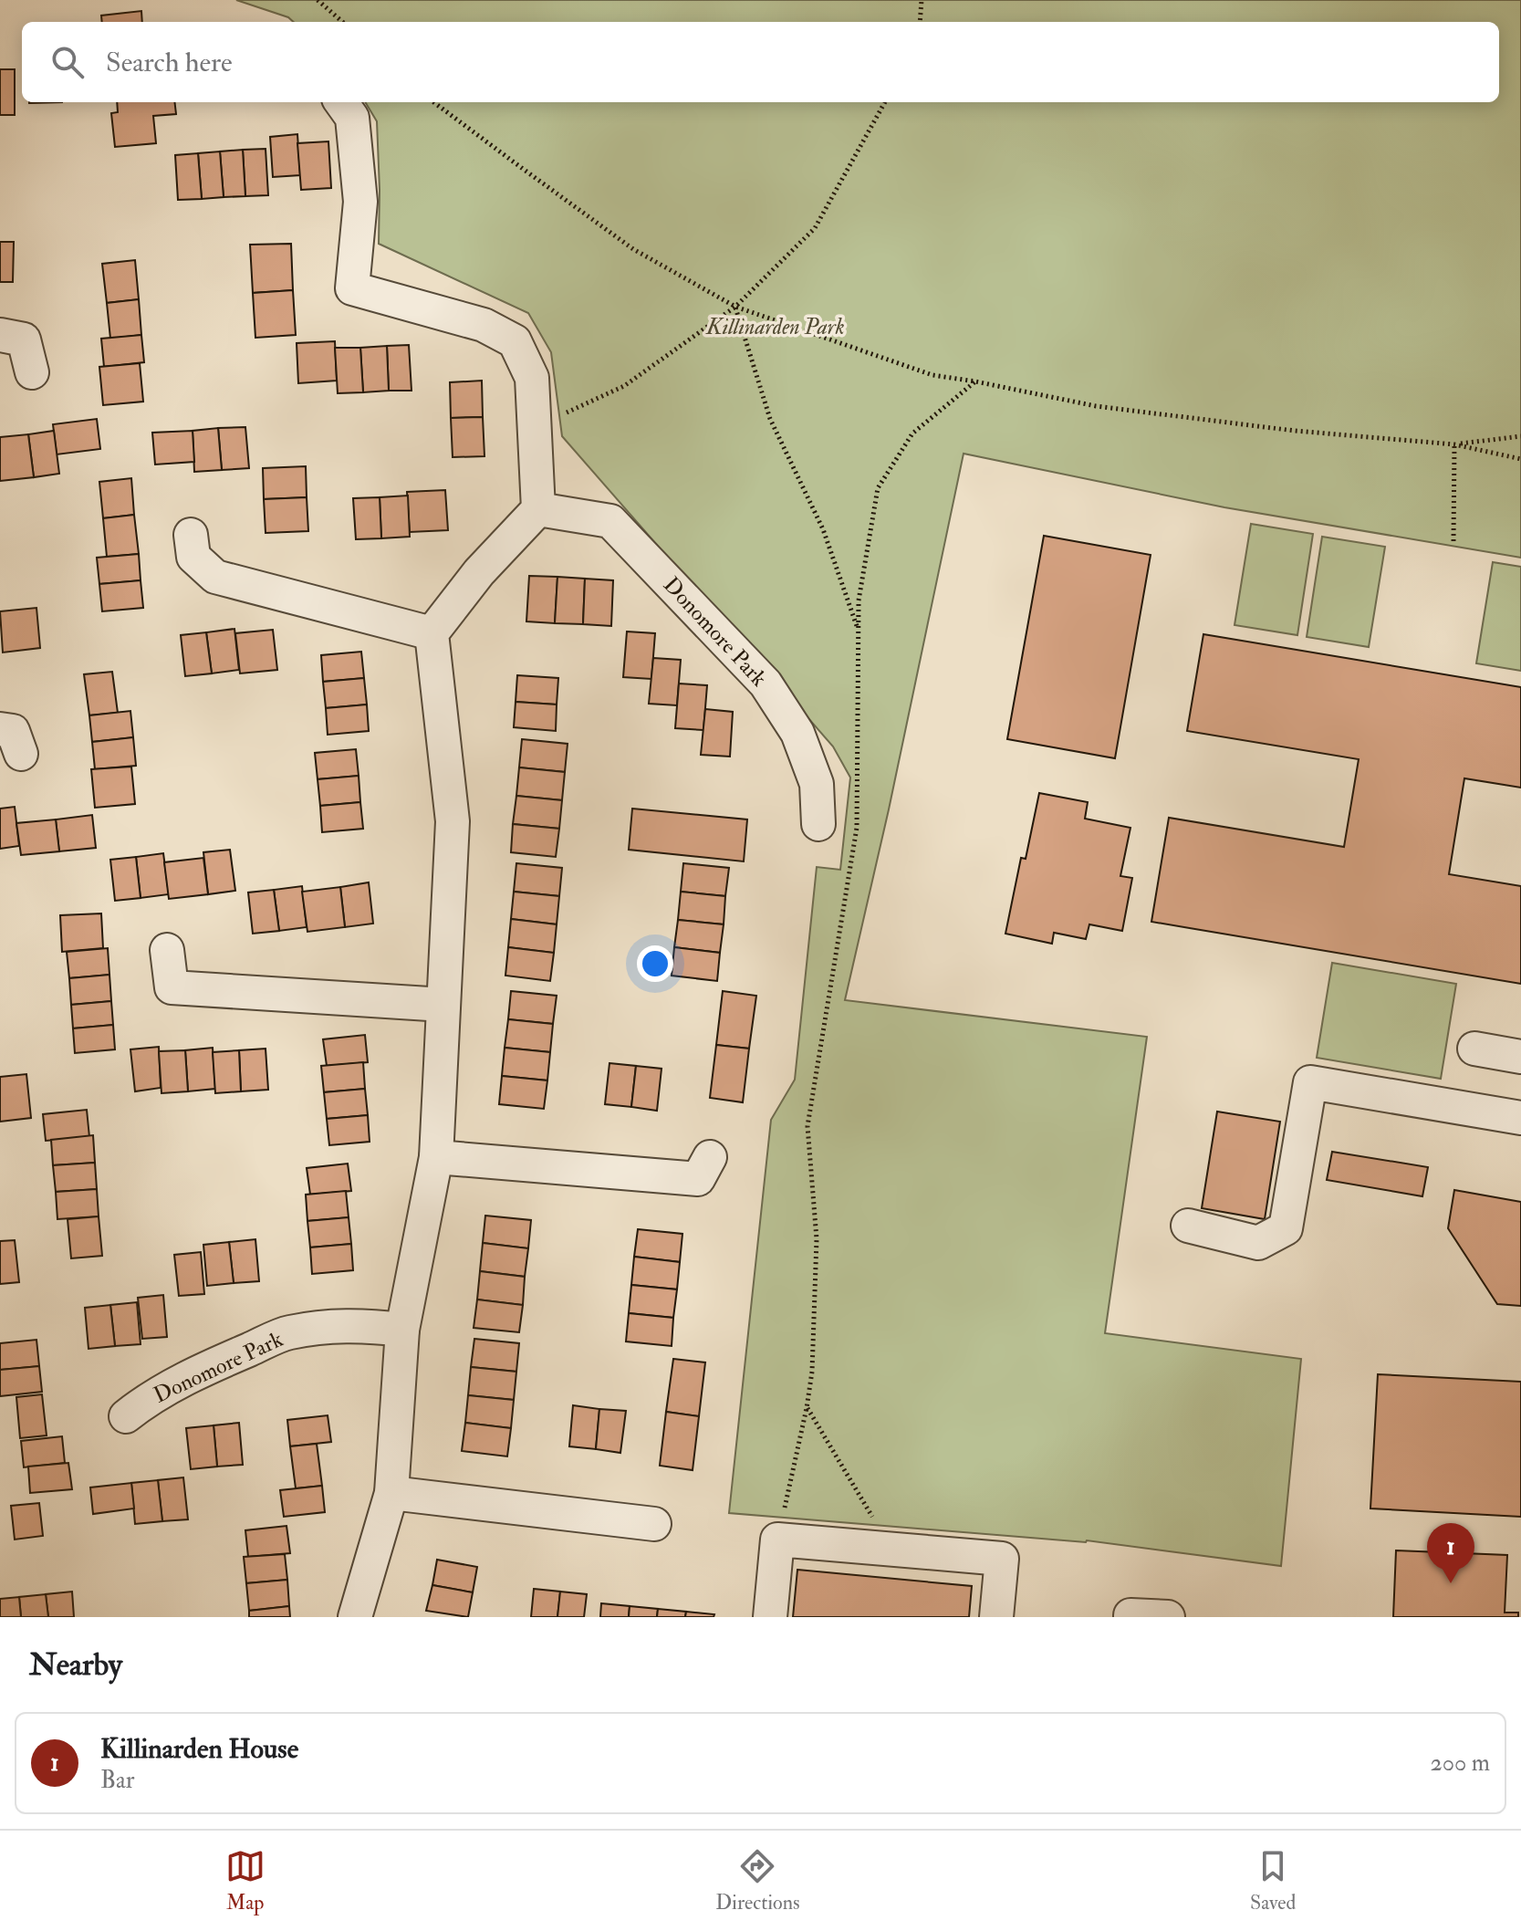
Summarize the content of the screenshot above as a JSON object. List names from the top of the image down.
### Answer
{
  "streets": {
    "street": ["Donomore Park"]
  },
  "parks": ["Killinarden Park"],
  "page": {
    "search": "Search here",
    "pins": "1",
    "heading": "Nearby",
    "list": [
      {
        "mark": "1",
        "name": "Killinarden House",
        "note": "Bar",
        "value": "200 m"
      }
    ],
    "nav": ["Map", "Directions", "Saved"]
  }
}
